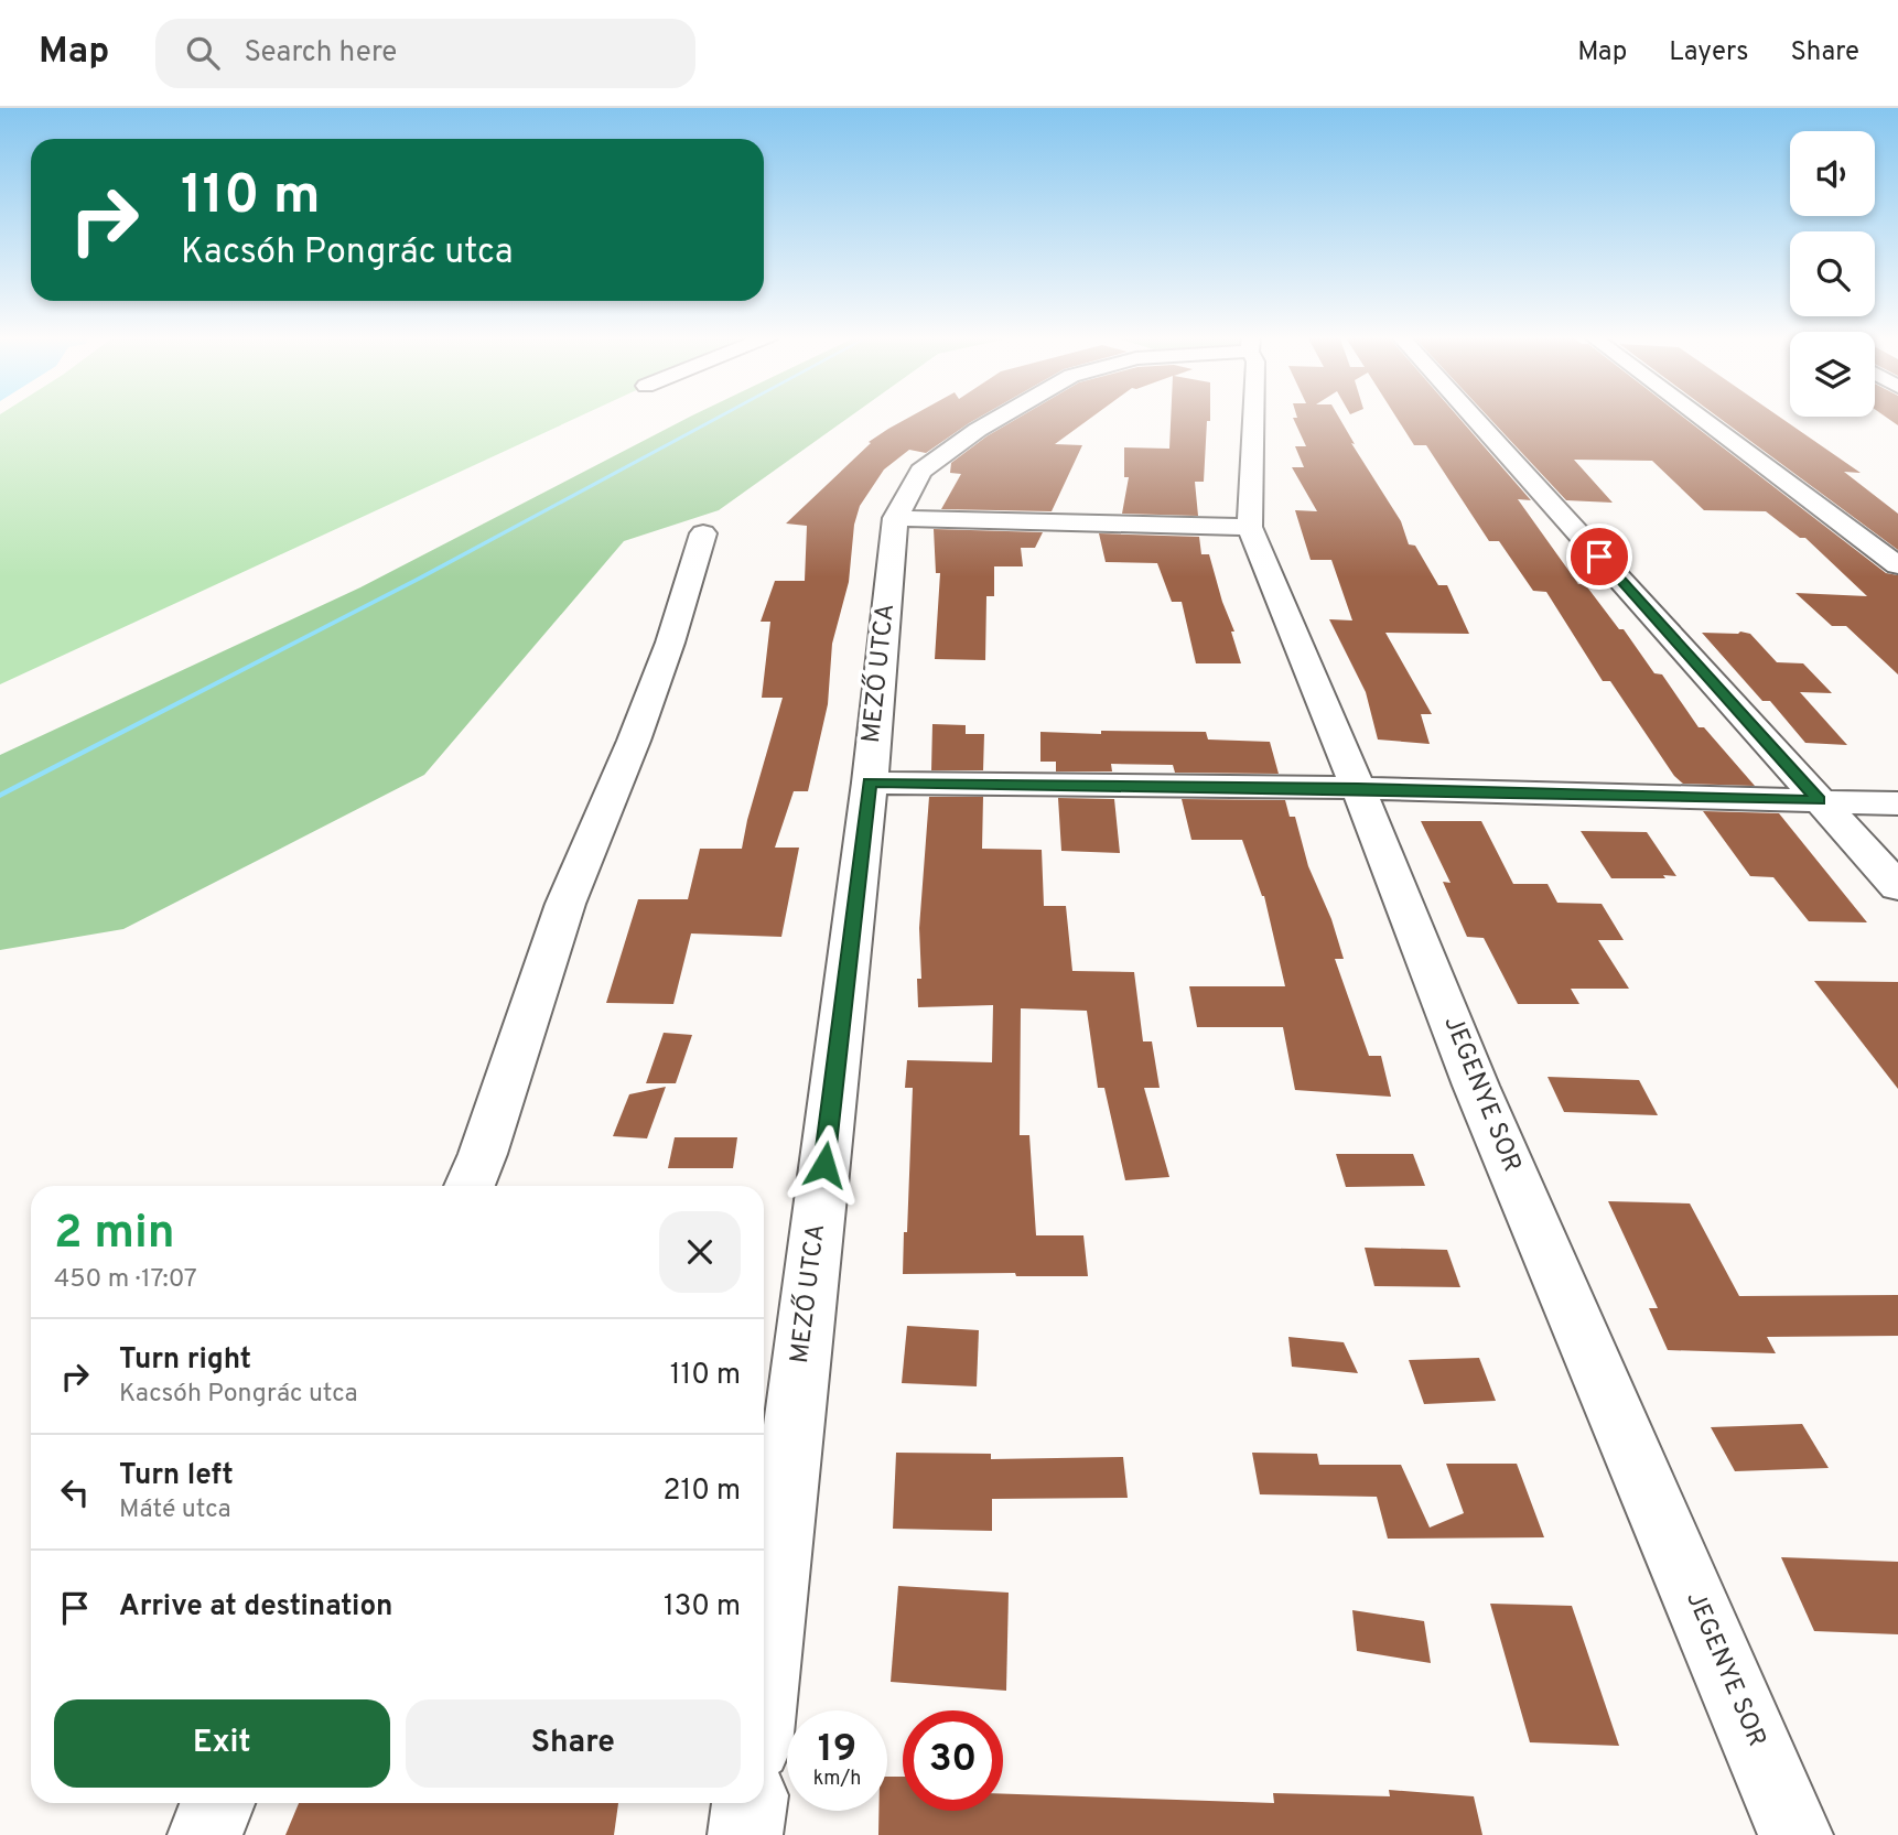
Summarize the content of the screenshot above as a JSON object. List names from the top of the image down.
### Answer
{
  "streets": {
    "street": ["MEZŐ UTCA", "JEGENYE SOR"]
  },
  "page": {
    "header": "Map",
    "search": "Search here",
    "nav": ["Map", "Layers", "Share"],
    "turn": ["110 m", "Kacsóh Pongrác utca"],
    "heading": ["2 min", "450 m · 17:07"],
    "list": [
      {
        "name": "Turn right",
        "note": "Kacsóh Pongrác utca",
        "value": "110 m"
      },
      {
        "name": "Turn left",
        "note": "Máté utca",
        "value": "210 m"
      },
      {
        "name": "Arrive at destination",
        "value": "130 m"
      }
    ],
    "buttons": ["Exit", "Share"],
    "speed": "19 km/h",
    "limit": "30"
  }
}
